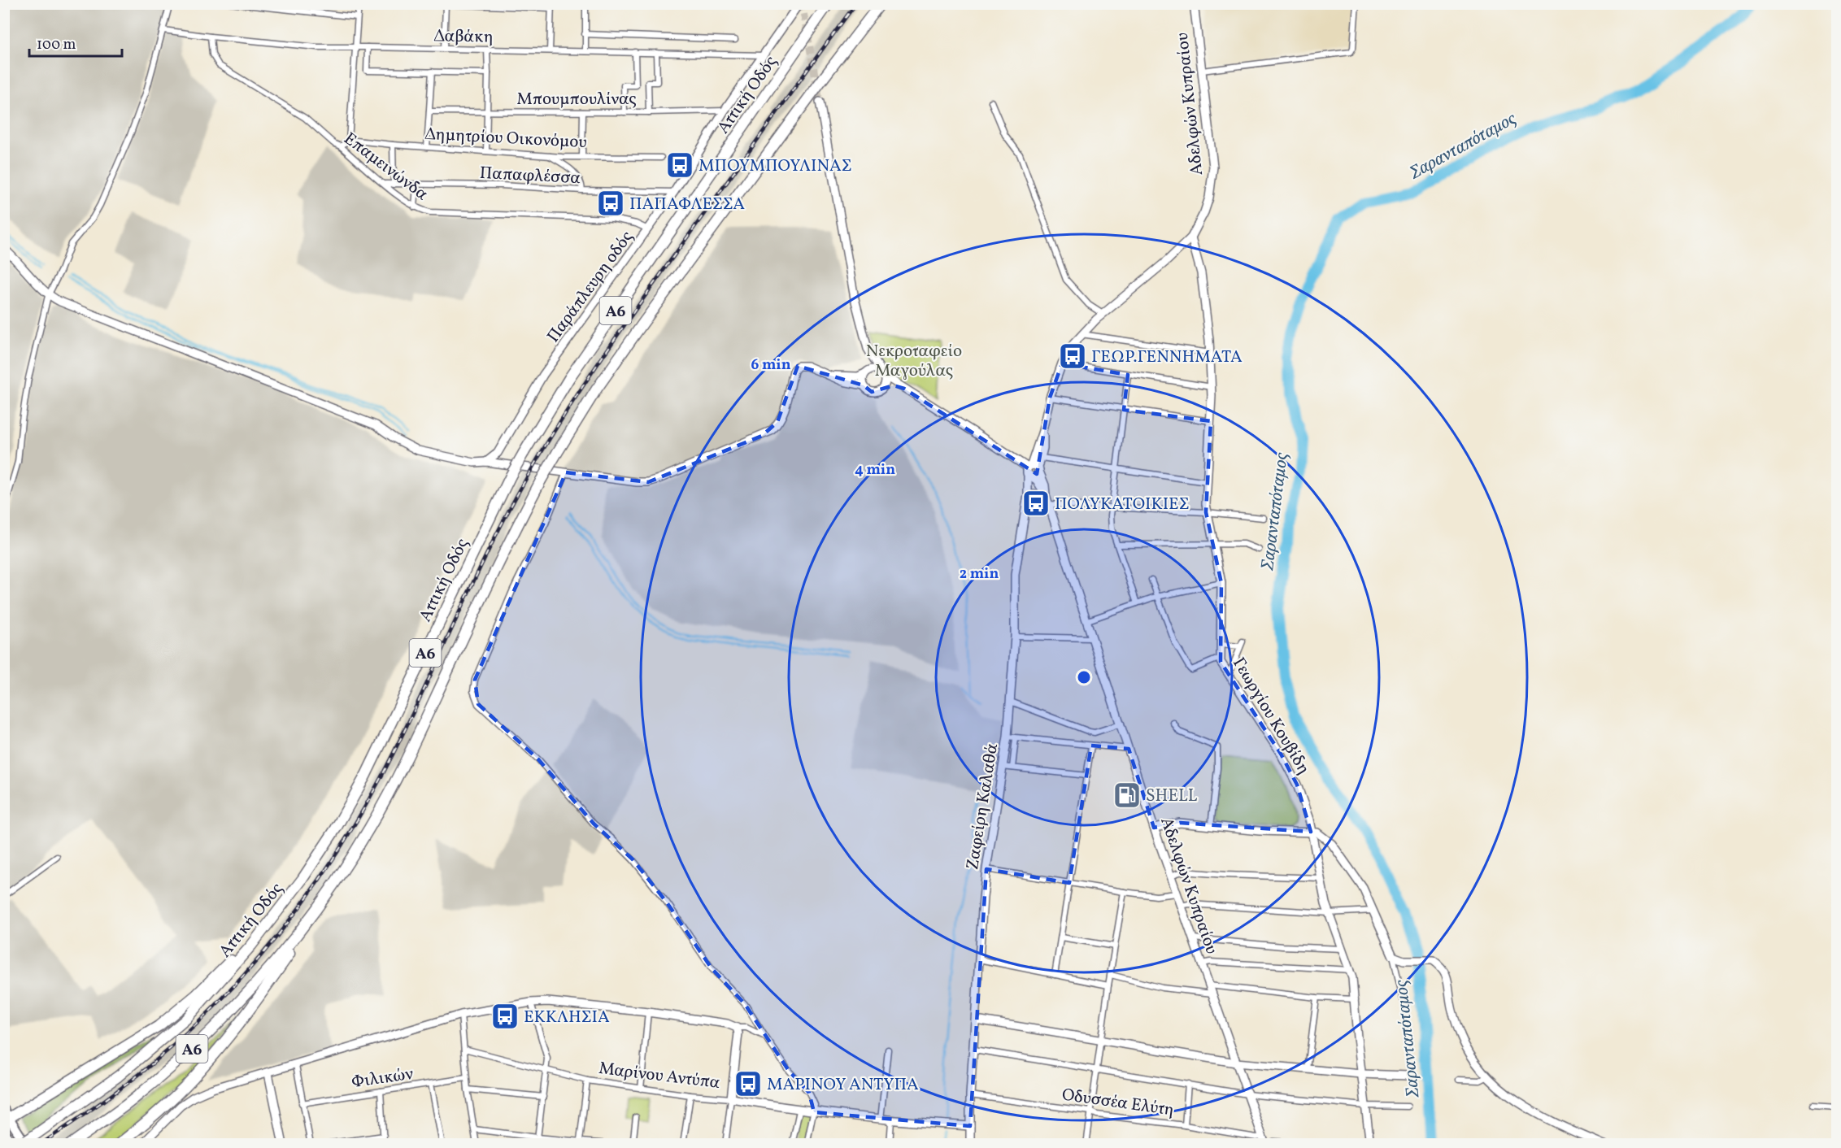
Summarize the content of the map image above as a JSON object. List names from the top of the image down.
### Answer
{
  "streets": {
    "highway": ["Αττική Οδός", "Α6"],
    "street": [
      "Δαβάκη",
      "Μπουμπουλίνας",
      "Αδελφών Κυπραίου",
      "Δημητρίου Οικονόμου",
      "Επαμεινώνδα",
      "Παπαφλέσσα",
      "Παράπλευρη οδός",
      "Γεωργίου Κουβίδη",
      "Ζαφείρη Καλαθά",
      "Μαρίνου Αντύπα",
      "Φιλικών",
      "Οδυσσέα Ελύτη"
    ]
  },
  "crossings": [
    ["Δαβάκη", "Επαμεινώνδα"],
    ["Δαβάκη", "Παράπλευρη οδός"],
    ["Μπουμπουλίνας", "Παράπλευρη οδός"],
    ["Αδελφών Κυπραίου", "Γεωργίου Κουβίδη"],
    ["Αδελφών Κυπραίου", "Ζαφείρη Καλαθά"],
    ["Αδελφών Κυπραίου", "Οδυσσέα Ελύτη"],
    ["Επαμεινώνδα", "Παπαφλέσσα"],
    ["Επαμεινώνδα", "Παράπλευρη οδός"],
    ["Παπαφλέσσα", "Παράπλευρη οδός"],
    ["Ζαφείρη Καλαθά", "Μαρίνου Αντύπα"],
    ["Ζαφείρη Καλαθά", "Οδυσσέα Ελύτη"]
  ],
  "water": ["Σαρανταπόταμος"],
  "parks": ["Νεκροταφείο Μαγούλας"],
  "places": {
    "bus stop": [
      "ΜΠΟΥΜΠΟΥΛΙΝΑΣ",
      "ΠΑΠΑΦΛΕΣΣΑ",
      "ΓΕΩΡ.ΓΕΝΝΗΜΑΤΑ",
      "ΠΟΛΥΚΑΤΟΙΚΙΕΣ",
      "ΕΚΚΛΗΣΙΑ",
      "ΜΑΡΙΝΟΥ ΑΝΤΥΠΑ"
    ],
    "fuel station": ["SHELL"]
  },
  "scale_bar": "100 m",
  "rings": ["6 min", "4 min", "2 min"]
}
